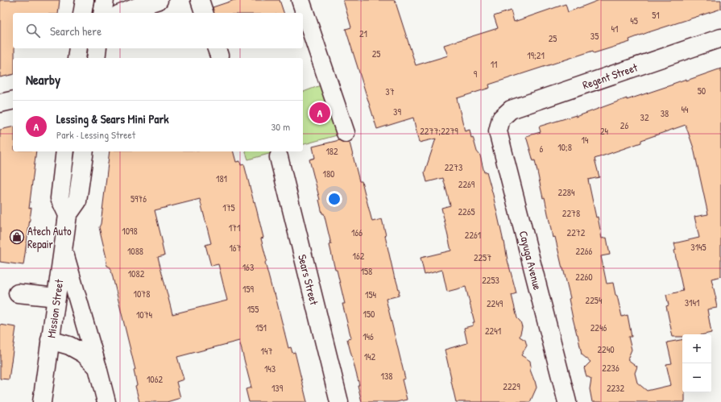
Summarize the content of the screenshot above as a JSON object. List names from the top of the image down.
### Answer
{
  "streets": {
    "street": [
      "Regent Street",
      "Cayuga Avenue",
      "Sears Street",
      "Mission Street"
    ]
  },
  "crossings": [
    ["Regent Street", "Cayuga Avenue"]
  ],
  "places": {
    "shop": ["Atech Auto Repair"]
  },
  "house_numbers": [
    "51",
    "45",
    "41",
    "21",
    "35",
    "25",
    "25",
    "19;21",
    "11",
    "9",
    "50",
    "37",
    "44",
    "39",
    "38",
    "32",
    "26",
    "2277;2279",
    "24",
    "14",
    "10;8",
    "6",
    "182",
    "2273",
    "180",
    "181",
    "2269",
    "2284",
    "5976",
    "175",
    "2265",
    "2278",
    "171",
    "1098",
    "166",
    "2272",
    "2261",
    "3145",
    "167",
    "1088",
    "2266",
    "162",
    "2257",
    "163",
    "158",
    "1082",
    "2260",
    "2253",
    "159",
    "1078",
    "154",
    "2254",
    "3141",
    "2249",
    "155",
    "150",
    "1074",
    "151",
    "2246",
    "2241",
    "146",
    "2240",
    "147",
    "142",
    "2236",
    "143",
    "138",
    "1062",
    "2229",
    "139",
    "2232"
  ],
  "page": {
    "search": "Search here",
    "heading": "Nearby",
    "list": [
      {
        "mark": "A",
        "name": "Lessing & Sears Mini Park",
        "note": "Park · Lessing Street",
        "value": "30 m"
      }
    ],
    "pins": "A",
    "map_buttons": ["+", "−"]
  }
}
